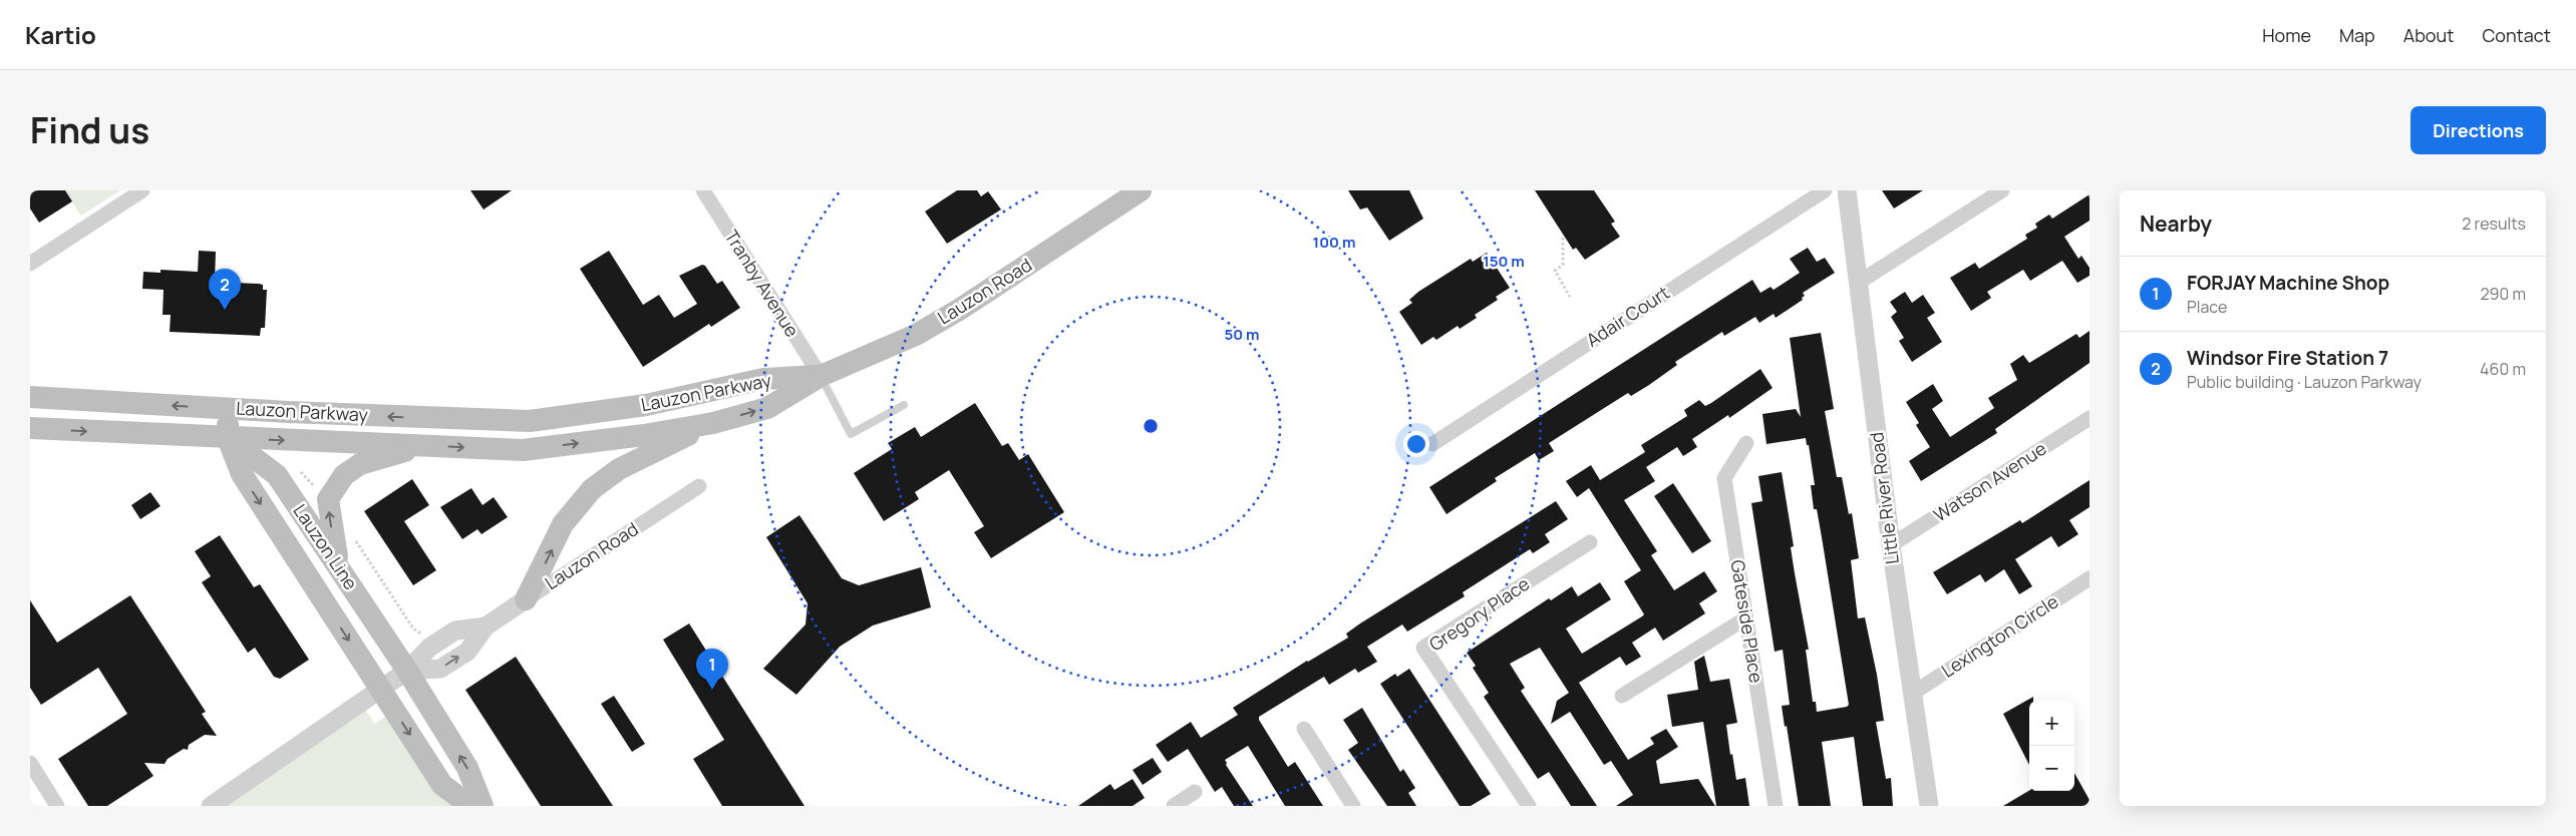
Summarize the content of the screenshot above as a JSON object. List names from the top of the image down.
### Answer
{
  "streets": {
    "main road": ["Lauzon Road", "Lauzon Parkway", "Lauzon Line"],
    "street": [
      "Tranby Avenue",
      "Adair Court",
      "Watson Avenue",
      "Little River Road",
      "Gregory Place",
      "Gateside Place",
      "Lexington Circle"
    ]
  },
  "crossings": [
    ["Tranby Avenue", "Lauzon Road"],
    ["Tranby Avenue", "Lauzon Parkway"],
    ["Lauzon Road", "Lauzon Parkway"],
    ["Lauzon Road", "Lauzon Line"],
    ["Lauzon Parkway", "Lauzon Line"],
    ["Watson Avenue", "Little River Road"],
    ["Little River Road", "Lexington Circle"]
  ],
  "page": {
    "header": "Kartio",
    "nav": [
      "Home",
      "Map",
      "About",
      "Contact"
    ],
    "title": "Find us",
    "buttons": "Directions",
    "heading": ["Nearby", "2 results"],
    "list": [
      {
        "mark": "1",
        "name": "FORJAY Machine Shop",
        "note": "Place",
        "value": "290 m"
      },
      {
        "mark": "2",
        "name": "Windsor Fire Station 7",
        "note": "Public building · Lauzon Parkway",
        "value": "460 m"
      }
    ],
    "pins": ["2", "1"],
    "map_buttons": ["+", "−"]
  },
  "rings": ["100 m", "150 m", "50 m"]
}
